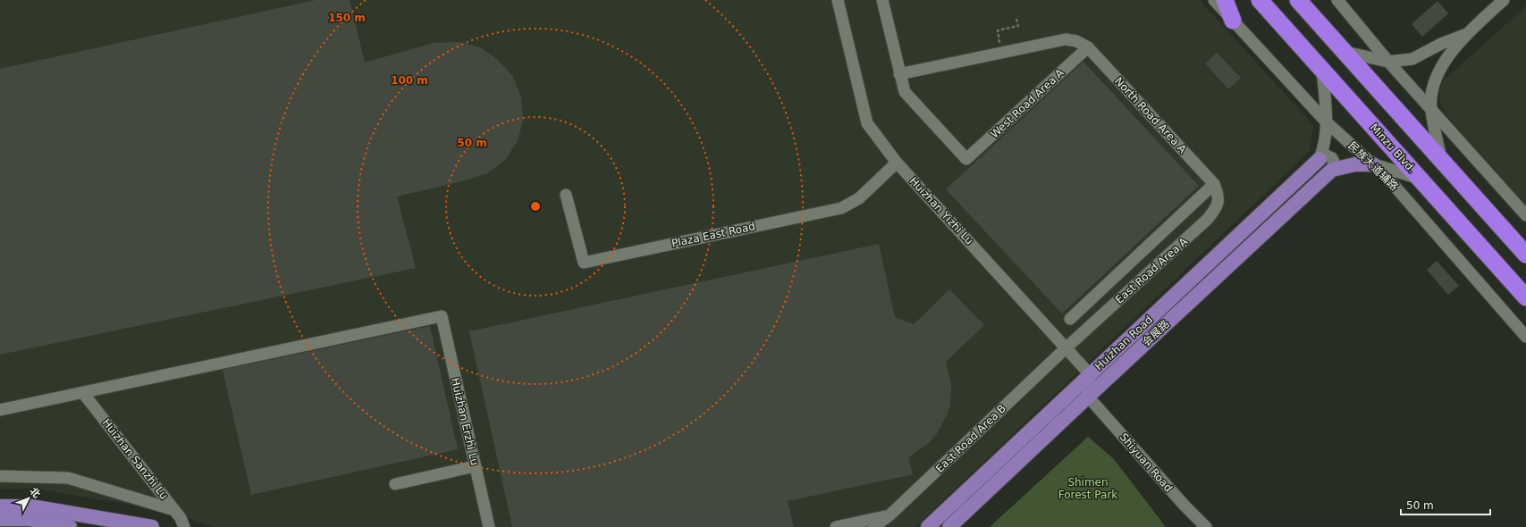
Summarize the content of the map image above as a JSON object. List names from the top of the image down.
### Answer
{
  "streets": {
    "highway": ["Minzu Blvd."],
    "main road": ["会展路", "Huizhan Road"],
    "street": [
      "West Road Area A",
      "North Road Area A",
      "民族大道辅路",
      "Huizhan Yizhi Lu",
      "Plaza East Road",
      "East Road Area A",
      "Huizhan Erzhi Lu",
      "East Road Area B",
      "Huizhan Sanzhi Lu",
      "Shiyuan Road"
    ]
  },
  "crossings": [
    ["West Road Area A", "North Road Area A"],
    ["North Road Area A", "East Road Area A"],
    ["民族大道辅路", "会展路"],
    ["Huizhan Yizhi Lu", "Plaza East Road"],
    ["Huizhan Yizhi Lu", "East Road Area A"],
    ["Huizhan Yizhi Lu", "Huizhan Road"],
    ["Huizhan Yizhi Lu", "East Road Area B"],
    ["East Road Area A", "East Road Area B"],
    ["会展路", "Shiyuan Road"],
    ["Huizhan Erzhi Lu", "Huizhan Sanzhi Lu"]
  ],
  "parks": ["Shimen Forest Park"],
  "scale_bar": "50 m",
  "north": "top right",
  "rings": ["150 m", "100 m", "50 m"]
}
